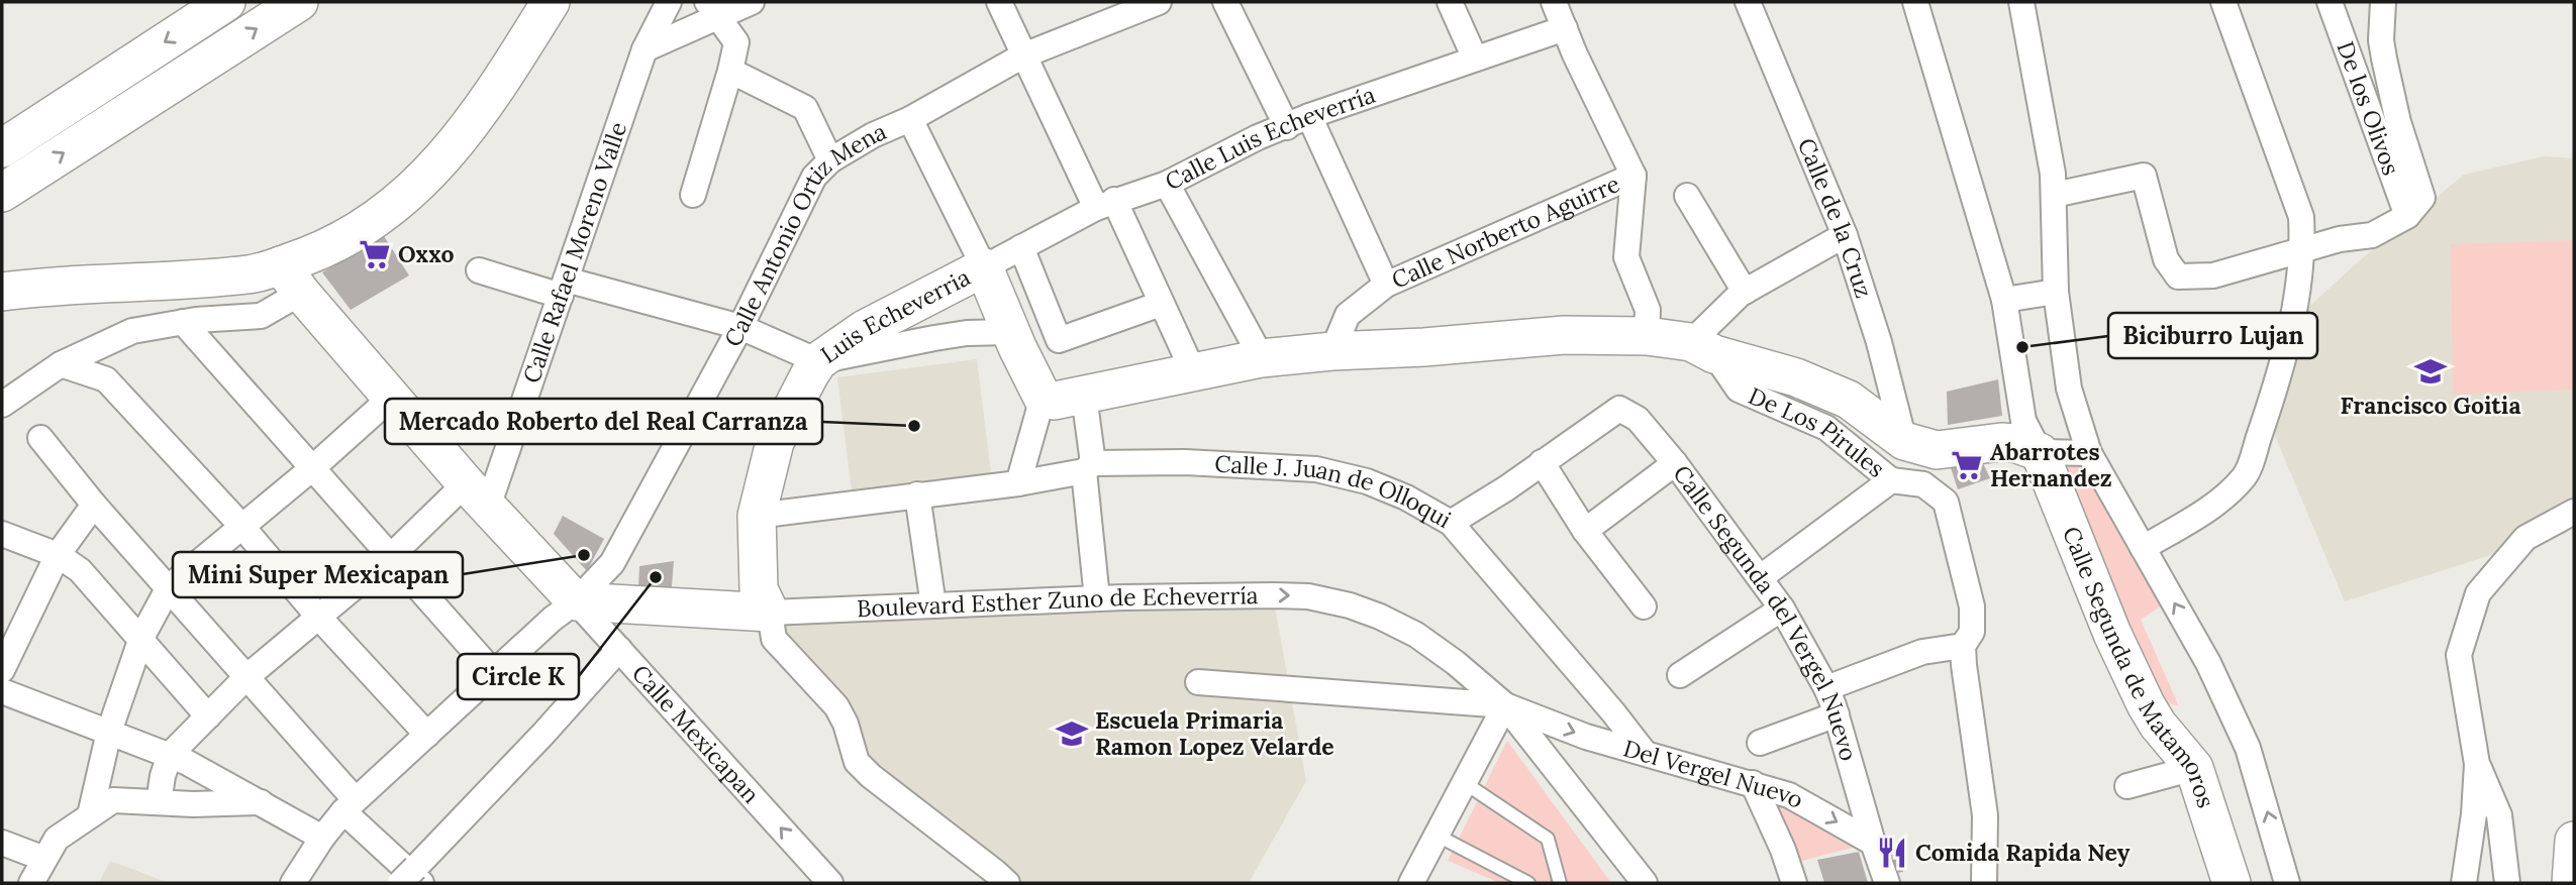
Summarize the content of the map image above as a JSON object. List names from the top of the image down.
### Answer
{
  "streets": {
    "street": [
      "De los Olivos",
      "Calle Luis Echeverría",
      "Calle de la Cruz",
      "Calle Norberto Aguirre",
      "Calle Antonio Ortiz Mena",
      "Calle Rafael Moreno Valle",
      "Luis Echeverria",
      "De Los Pirules",
      "Calle J. Juan de Olloqui",
      "Boulevard Esther Zuno de Echeverría",
      "Calle Segunda del Vergel Nuevo",
      "Calle Segunda de Matamoros",
      "Calle Mexicapan",
      "Del Vergel Nuevo"
    ]
  },
  "crossings": [
    ["Calle Luis Echeverría", "Luis Echeverria"],
    ["Calle Antonio Ortiz Mena", "Boulevard Esther Zuno de Echeverría"],
    ["Calle Antonio Ortiz Mena", "Calle Mexicapan"],
    ["Calle Rafael Moreno Valle", "Calle Mexicapan"],
    ["Luis Echeverria", "Calle J. Juan de Olloqui"],
    ["Luis Echeverria", "Boulevard Esther Zuno de Echeverría"],
    ["Calle J. Juan de Olloqui", "Calle Segunda del Vergel Nuevo"],
    ["Boulevard Esther Zuno de Echeverría", "Calle Mexicapan"],
    ["Boulevard Esther Zuno de Echeverría", "Del Vergel Nuevo"],
    ["Calle Segunda del Vergel Nuevo", "Del Vergel Nuevo"]
  ],
  "one_way": ["Del Vergel Nuevo"],
  "places": {
    "supermarket": ["Oxxo", "Abarrotes Hernandez"],
    "other": [
      "Biciburro Lujan",
      "Mercado Roberto del Real Carranza",
      "Mini Super Mexicapan",
      "Circle K"
    ],
    "school or university": ["Francisco Goitia", "Escuela Primaria Ramon Lopez Velarde"],
    "restaurant": ["Comida Rapida Ney"]
  }
}
